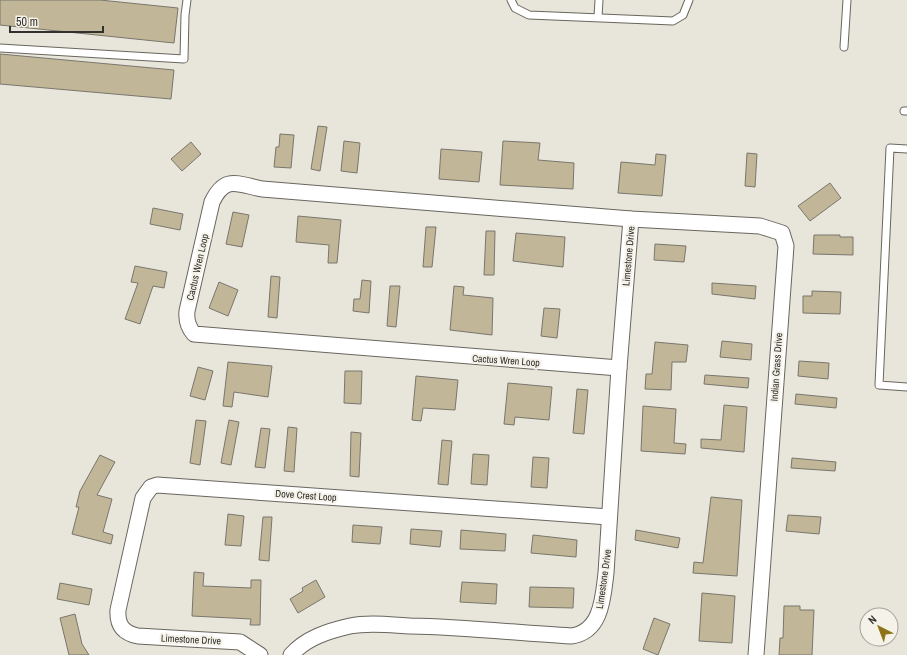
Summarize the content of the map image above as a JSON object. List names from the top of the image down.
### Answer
{
  "streets": {
    "street": [
      "Limestone Drive",
      "Cactus Wren Loop",
      "Indian Grass Drive",
      "Dove Crest Loop"
    ]
  },
  "crossings": [
    ["Limestone Drive", "Cactus Wren Loop"],
    ["Limestone Drive", "Indian Grass Drive"],
    ["Limestone Drive", "Dove Crest Loop"],
    ["Cactus Wren Loop", "Indian Grass Drive"]
  ],
  "scale_bar": "50 m",
  "north": "top left"
}
